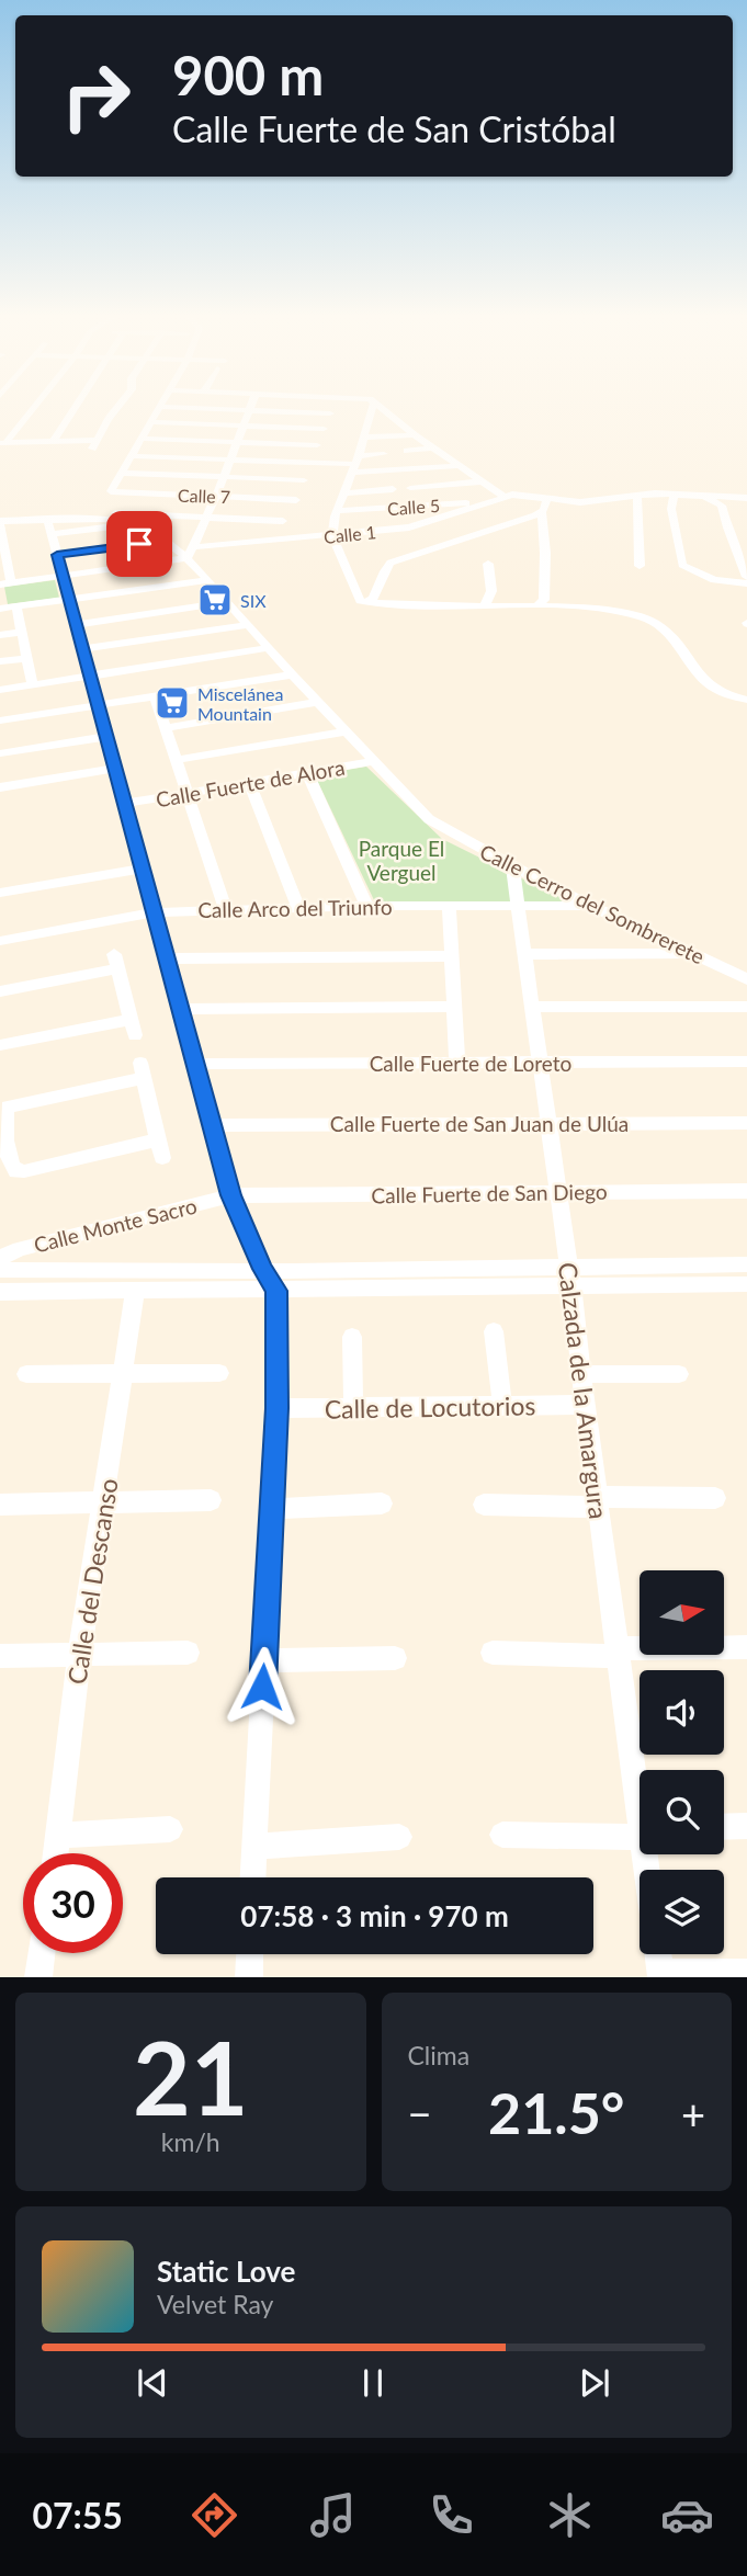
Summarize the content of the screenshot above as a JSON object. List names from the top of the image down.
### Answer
{
  "streets": {
    "street": [
      "Calle 7",
      "Calle 5",
      "Calle 1",
      "Calle Fuerte de Alora",
      "Calle Cerro del Sombrerete",
      "Calle Arco del Triunfo",
      "Calle Fuerte de Loreto",
      "Calle Fuerte de San Juan de Ulúa",
      "Calle Fuerte de San Diego",
      "Calle Monte Sacro",
      "Calzada de la Amargura",
      "Calle de Locutorios",
      "Calle del Descanso"
    ]
  },
  "crossings": [
    ["Calle 5", "Calle 1"],
    ["Calle 1", "Calle Cerro del Sombrerete"],
    ["Calle Fuerte de Alora", "Calle Cerro del Sombrerete"],
    ["Calle Cerro del Sombrerete", "Calle Arco del Triunfo"],
    ["Calle Cerro del Sombrerete", "Calzada de la Amargura"],
    ["Calle Arco del Triunfo", "Calzada de la Amargura"],
    ["Calle Fuerte de Loreto", "Calzada de la Amargura"],
    ["Calle Fuerte de San Juan de Ulúa", "Calzada de la Amargura"],
    ["Calle Fuerte de San Diego", "Calle Monte Sacro"],
    ["Calle Fuerte de San Diego", "Calzada de la Amargura"],
    ["Calzada de la Amargura", "Calle de Locutorios"]
  ],
  "parks": ["Parque El Verguel"],
  "places": {
    "supermarket": ["SIX", "Miscelánea Mountain"]
  },
  "north": "right",
  "page": {
    "turn": ["900 m", "Calle Fuerte de San Cristóbal"],
    "limit": "30",
    "trip": "07:58 · 3 min · 970 m",
    "tile": [
      ["21", "km/h"],
      "Clima"
    ],
    "heat": ["−", "21.5°", "+"],
    "song": ["Static Love", "Velvet Ray"],
    "tabs": "07:55"
  }
}
